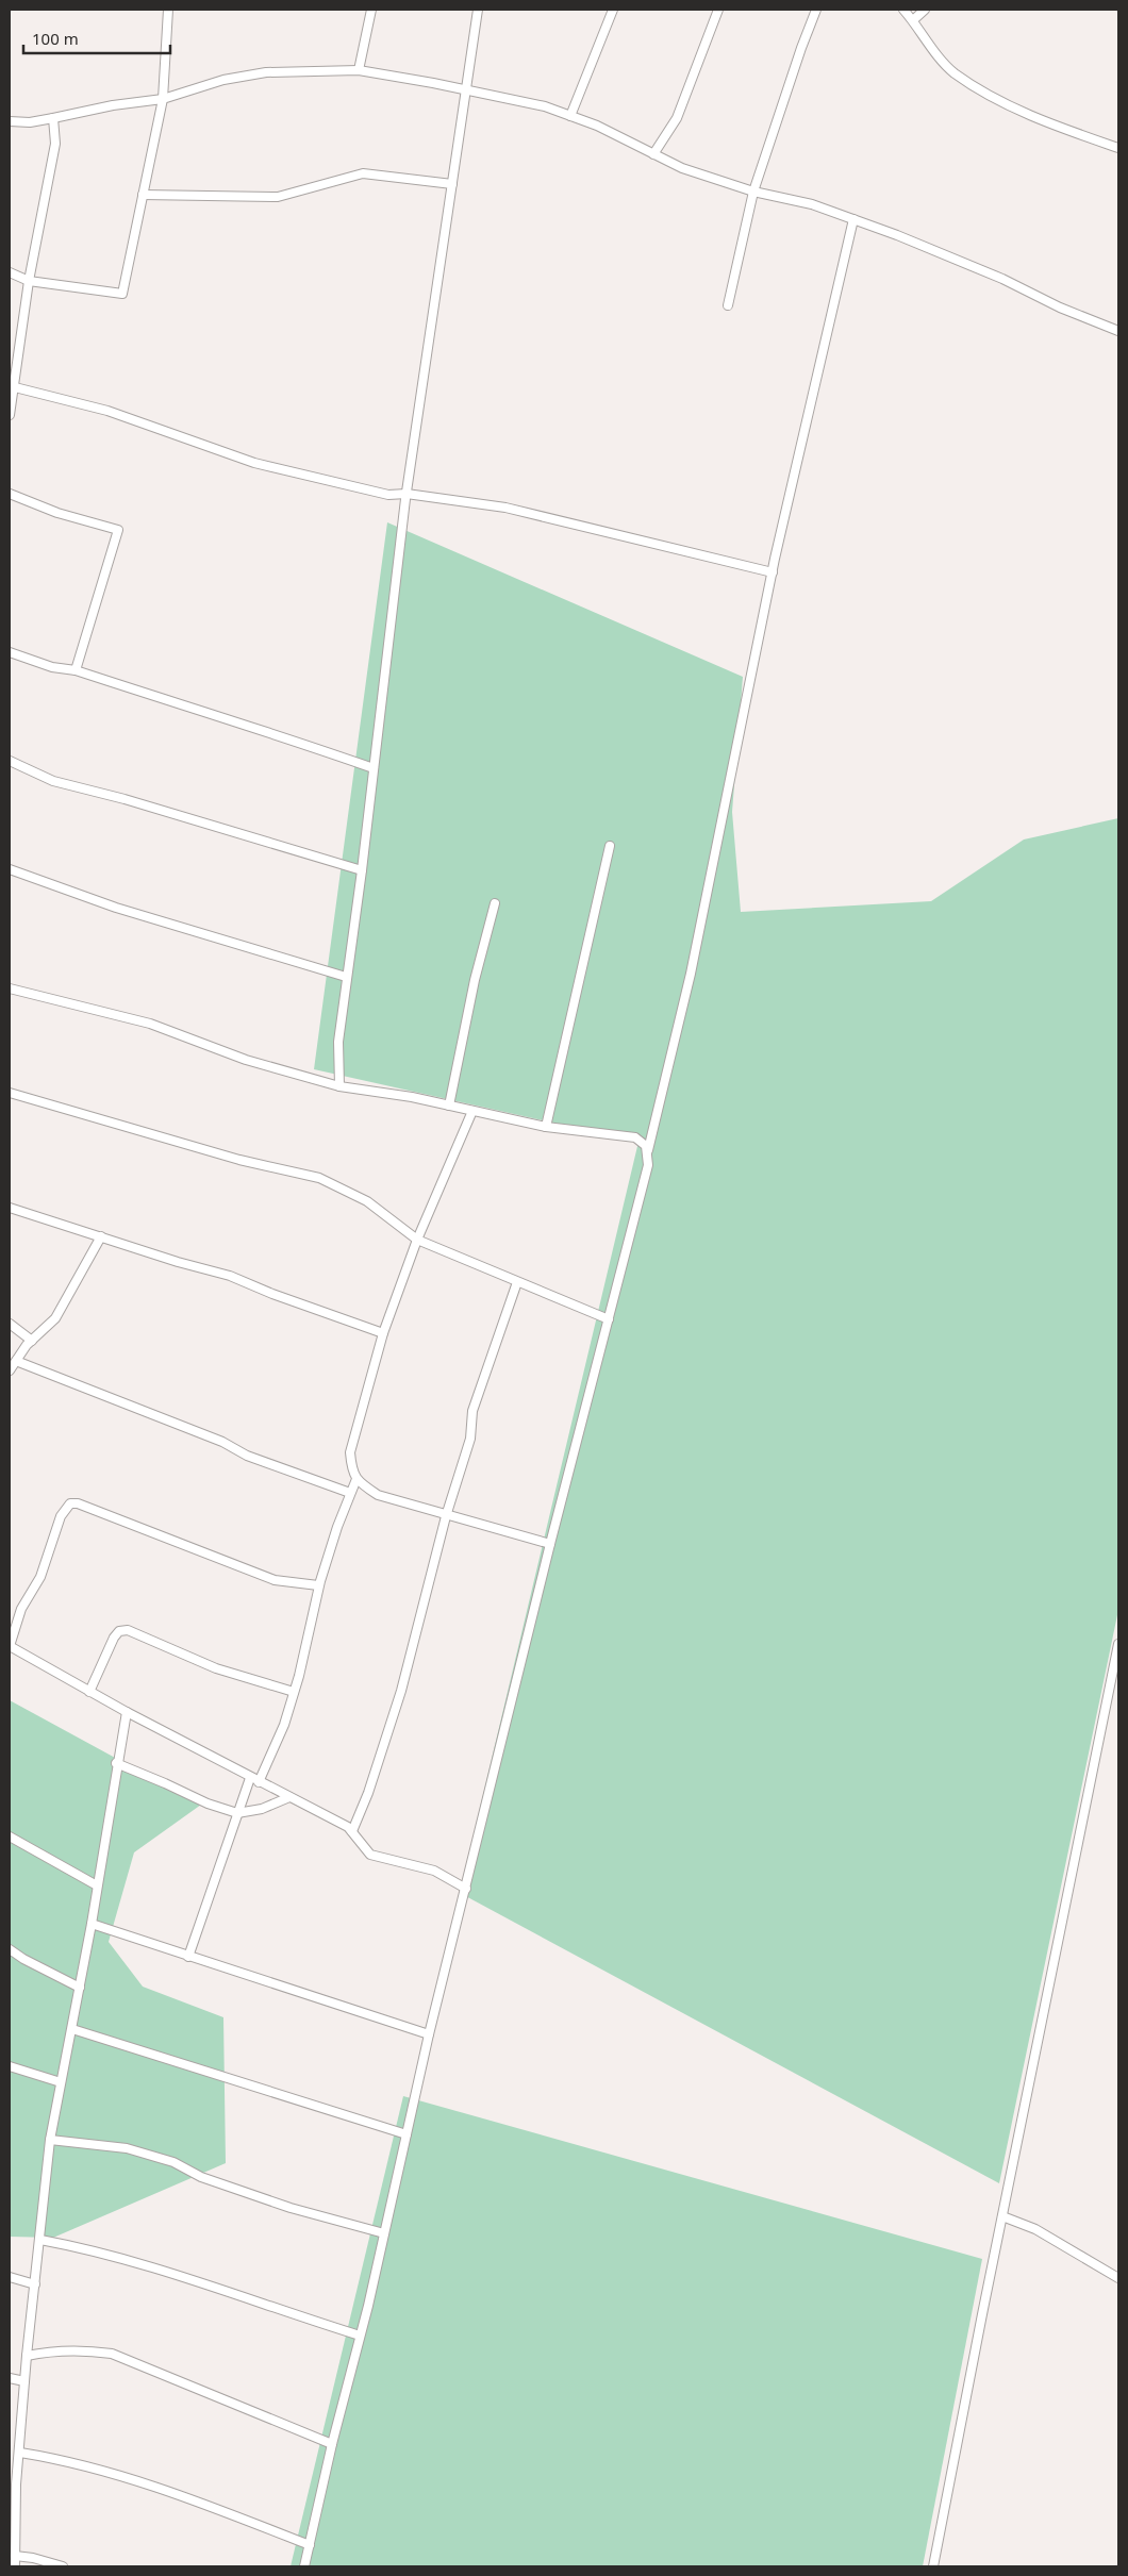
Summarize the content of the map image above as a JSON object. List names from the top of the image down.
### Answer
{
  "scale_bar": "100 m"
}
